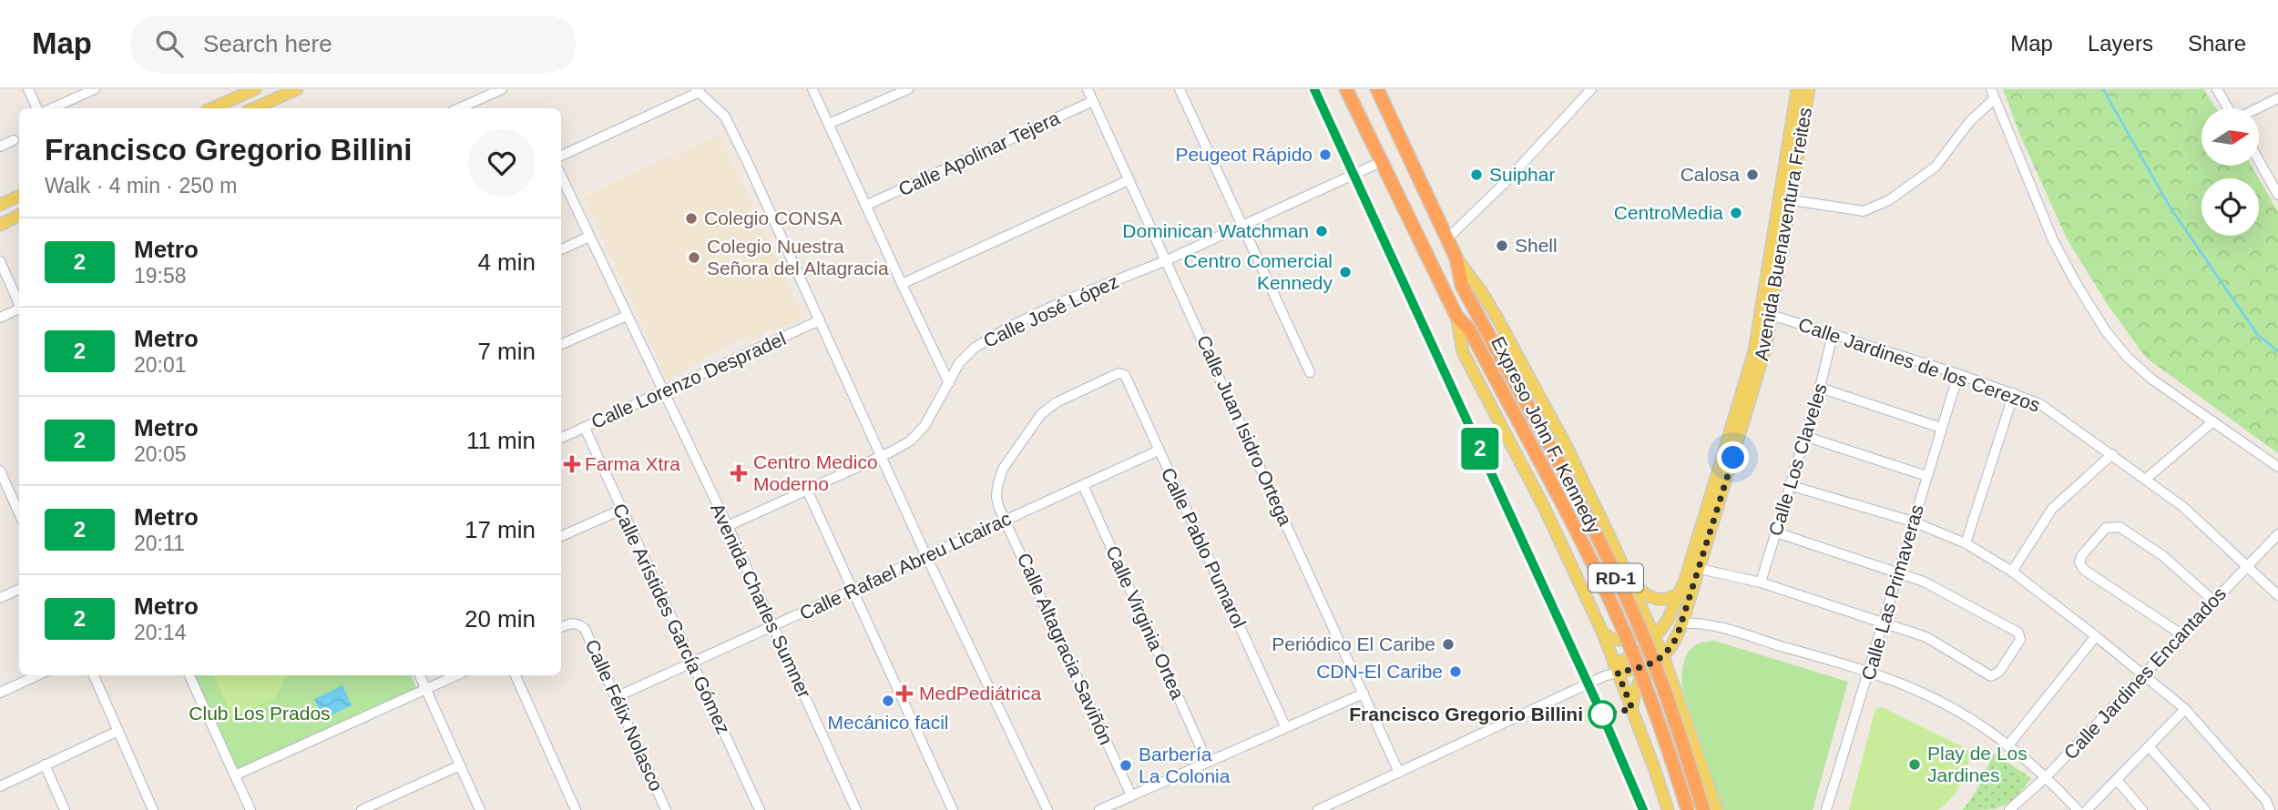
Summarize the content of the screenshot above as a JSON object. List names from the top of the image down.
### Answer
{
  "streets": {
    "highway": ["Expreso John F. Kennedy", "RD-1"],
    "main road": ["Avenida Buenaventura Freites"],
    "street": [
      "Calle Apolinar Tejera",
      "Calle José López",
      "Calle Jardines de los Cerezos",
      "Calle Lorenzo Despradel",
      "Calle Juan Isidro Ortega",
      "Calle Los Claveles",
      "Calle Pablo Pumarol",
      "Calle Rafael Abreu Licairac",
      "Calle Las Primaveras",
      "Avenida Charles Sumner",
      "Calle Arístides García Gómez",
      "Calle Virginia Ortea",
      "Calle Altagracia Saviñón",
      "Calle Jardines Encantados",
      "Calle Félix Nolasco"
    ]
  },
  "crossings": [
    ["Calle Apolinar Tejera", "Calle Juan Isidro Ortega"],
    ["Avenida Buenaventura Freites", "Calle Jardines de los Cerezos"],
    ["Avenida Buenaventura Freites", "RD-1"],
    ["Calle José López", "Calle Juan Isidro Ortega"],
    ["Calle José López", "Expreso John F. Kennedy"],
    ["Calle José López", "Avenida Charles Sumner"],
    ["Calle Jardines de los Cerezos", "Calle Los Claveles"],
    ["Calle Jardines de los Cerezos", "Calle Las Primaveras"],
    ["Calle Jardines de los Cerezos", "Calle Jardines Encantados"],
    ["Calle Lorenzo Despradel", "Avenida Charles Sumner"],
    ["Calle Lorenzo Despradel", "Calle Arístides García Gómez"],
    ["Expreso John F. Kennedy", "RD-1"],
    ["Calle Pablo Pumarol", "Calle Rafael Abreu Licairac"],
    ["Calle Pablo Pumarol", "Calle Altagracia Saviñón"],
    ["Calle Rafael Abreu Licairac", "Avenida Charles Sumner"],
    ["Calle Rafael Abreu Licairac", "Calle Arístides García Gómez"],
    ["Calle Rafael Abreu Licairac", "Calle Virginia Ortea"],
    ["Calle Rafael Abreu Licairac", "Calle Altagracia Saviñón"],
    ["Calle Rafael Abreu Licairac", "Calle Félix Nolasco"]
  ],
  "parks": ["Club Los Prados"],
  "places": {
    "other": [
      "Peugeot Rápido",
      "Suiphar",
      "Calosa",
      "CentroMedia",
      "Colegio CONSA",
      "Dominican Watchman",
      "Shell",
      "Colegio Nuestra Señora del Altagracia",
      "Centro Comercial Kennedy",
      "Periódico El Caribe",
      "CDN-El Caribe",
      "Mecánico facil",
      "Francisco Gregorio Billini",
      "Play de Los Jardines",
      "Barbería La Colonia"
    ],
    "health": ["Farma Xtra", "Centro Medico Moderno", "MedPediátrica"]
  },
  "lines": ["metro line 2"],
  "north": "right",
  "page": {
    "header": "Map",
    "search": "Search here",
    "nav": ["Map", "Layers", "Share"],
    "on_map": "2",
    "heading": ["Francisco Gregorio Billini", "Walk · 4 min · 250 m"],
    "list": [
      {
        "mark": "2",
        "name": "Metro",
        "note": "19:58",
        "value": "4 min"
      },
      {
        "mark": "2",
        "name": "Metro",
        "note": "20:01",
        "value": "7 min"
      },
      {
        "mark": "2",
        "name": "Metro",
        "note": "20:05",
        "value": "11 min"
      },
      {
        "mark": "2",
        "name": "Metro",
        "note": "20:11",
        "value": "17 min"
      },
      {
        "mark": "2",
        "name": "Metro",
        "note": "20:14",
        "value": "20 min"
      }
    ]
  }
}
